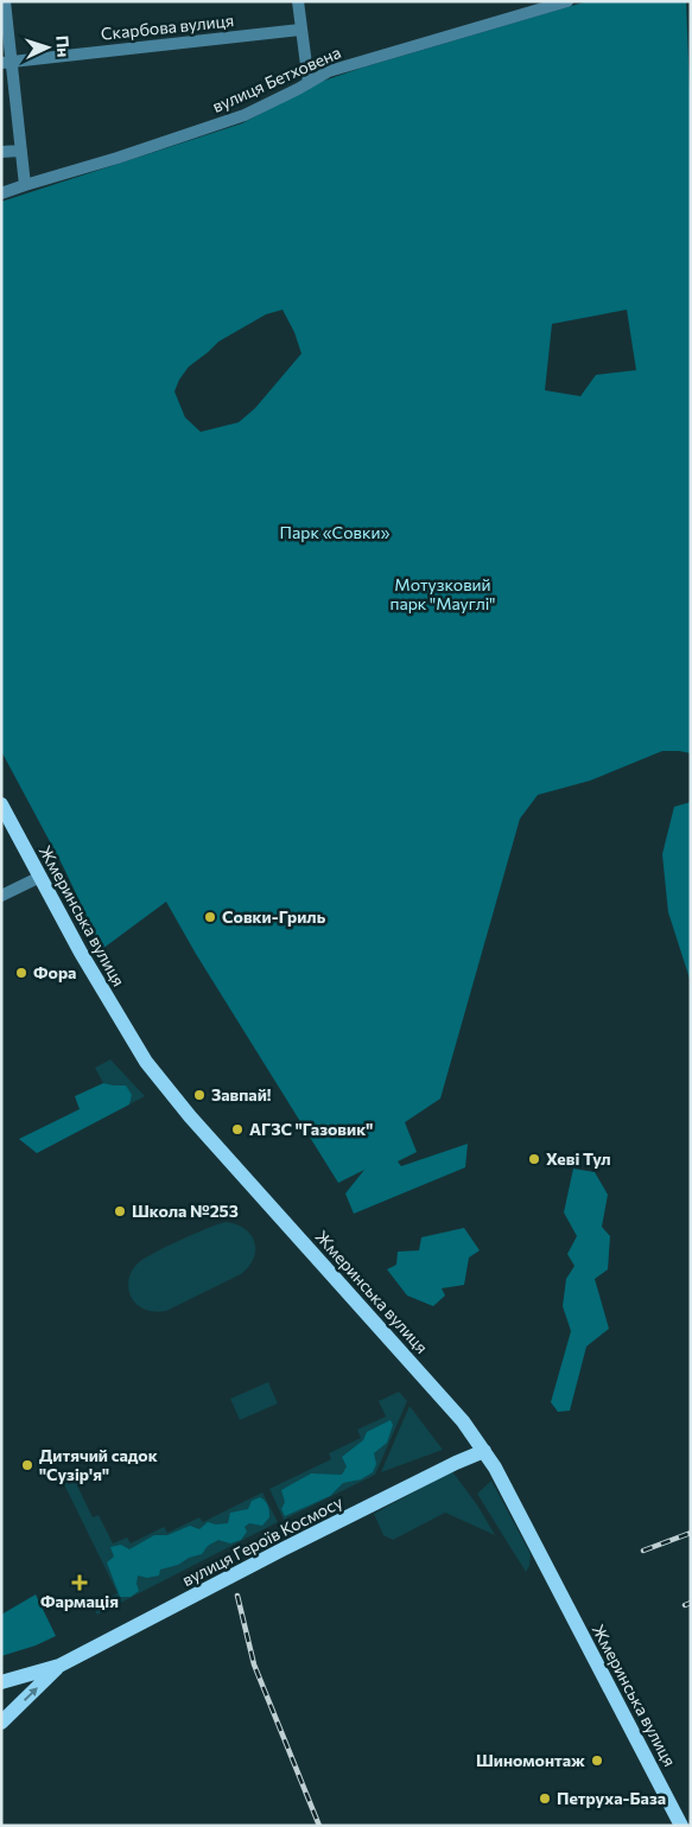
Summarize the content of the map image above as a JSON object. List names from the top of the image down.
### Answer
{
  "streets": {
    "main road": ["Жмеринська вулиця", "вулиця Героїв Космосу"],
    "street": ["Скарбова вулиця", "вулиця Бетховена"]
  },
  "crossings": [
    ["Жмеринська вулиця", "вулиця Героїв Космосу"]
  ],
  "parks": ["Парк «Совки»", "Мотузковий парк \"Мауглі\""],
  "places": {
    "other": [
      "Совки-Гриль",
      "Фора",
      "Завпай!",
      "АГЗС \"Газовик\"",
      "Хеві Тул",
      "Школа №253",
      "Дитячий садок \"Сузір'я\"",
      "Шиномонтаж",
      "Петруха-База"
    ],
    "health": ["Фармація"]
  },
  "north": "right"
}
